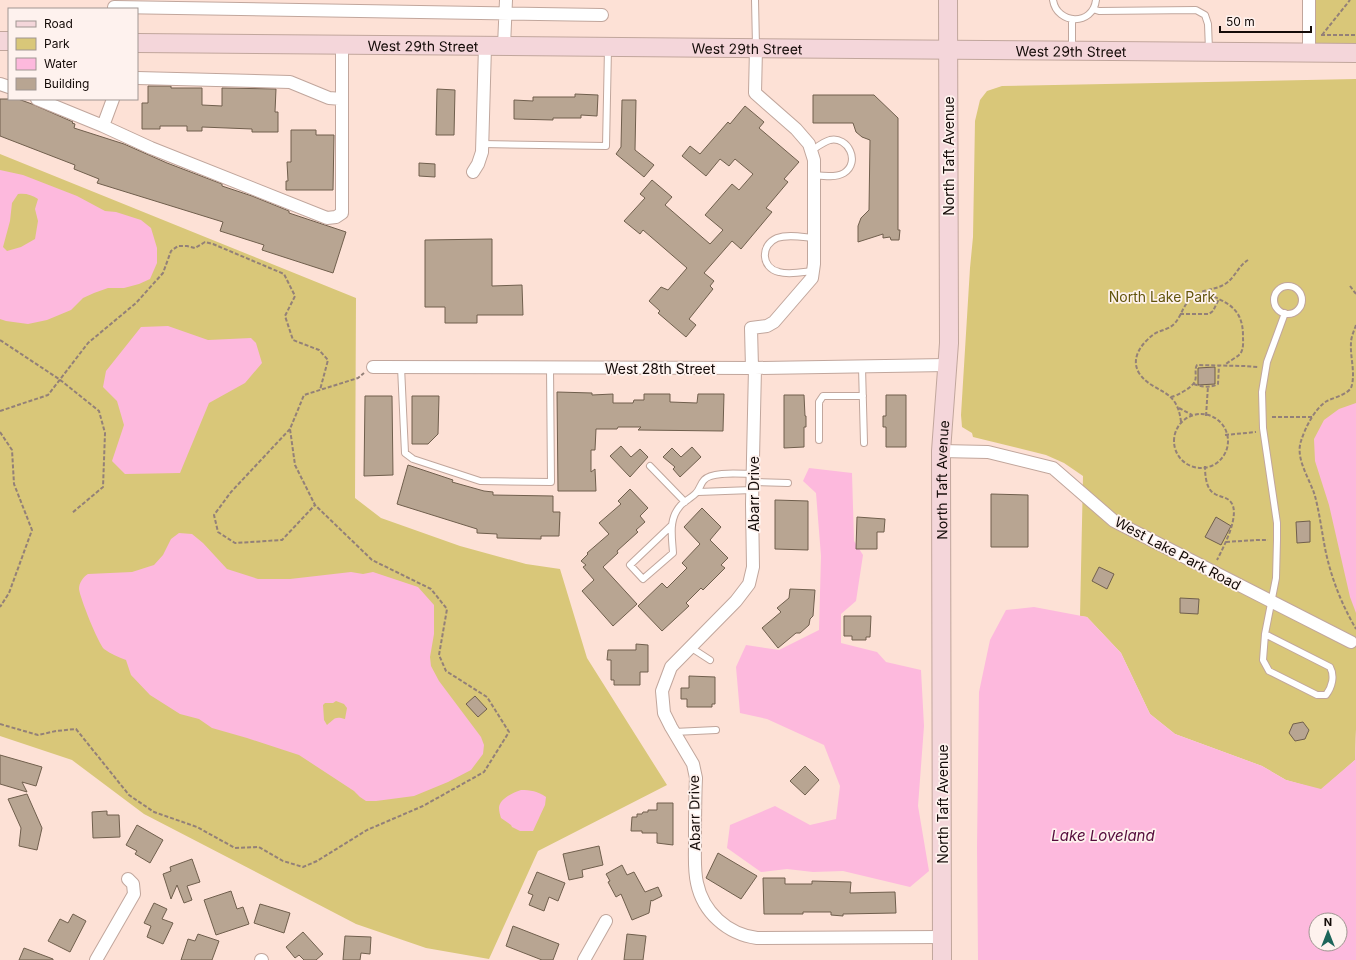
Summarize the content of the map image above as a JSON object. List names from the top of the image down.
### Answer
{
  "streets": {
    "main road": ["West 29th Street", "North Taft Avenue"],
    "street": ["West 28th Street", "Abarr Drive", "West Lake Park Road"]
  },
  "crossings": [
    ["West 29th Street", "North Taft Avenue"],
    ["North Taft Avenue", "West 28th Street"],
    ["North Taft Avenue", "Abarr Drive"],
    ["North Taft Avenue", "West Lake Park Road"],
    ["West 28th Street", "Abarr Drive"]
  ],
  "water": ["Lake Loveland"],
  "parks": ["North Lake Park"],
  "legend": [
    "Road",
    "Park",
    "Water",
    "Building"
  ],
  "scale_bar": "50 m",
  "north": "top"
}
